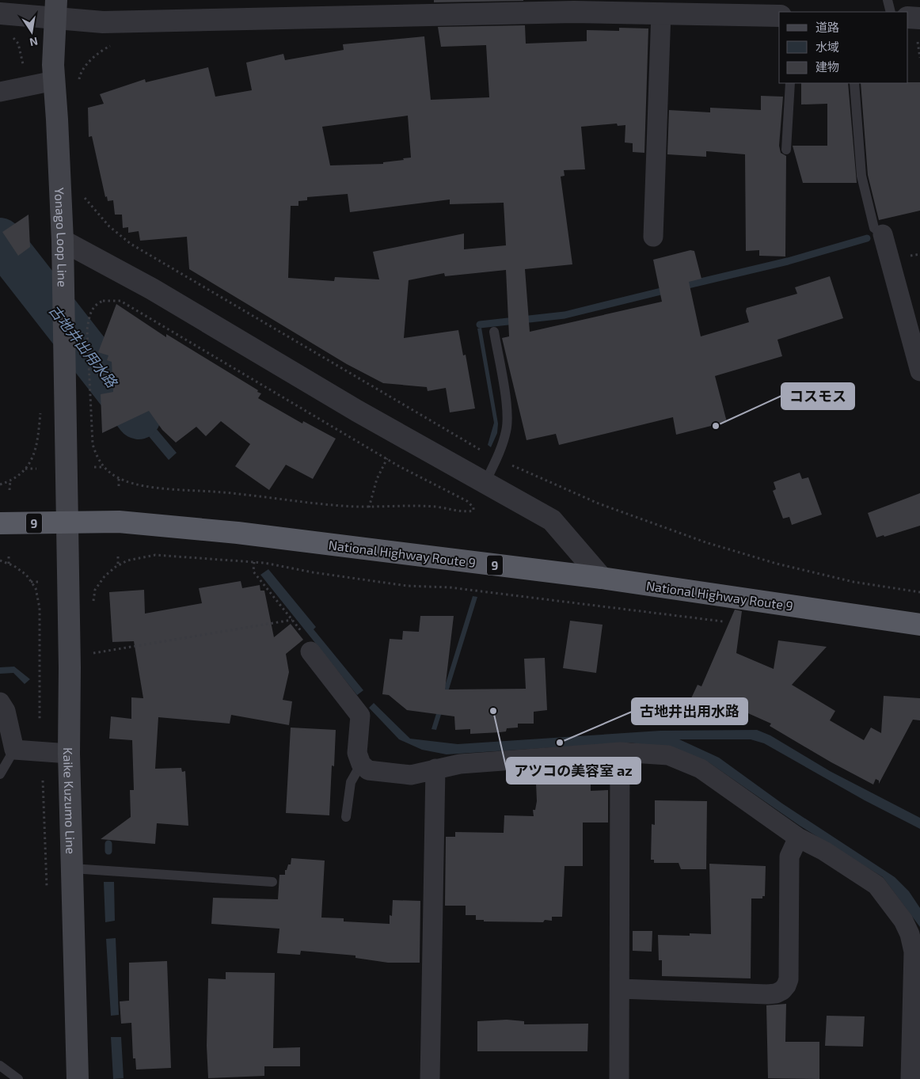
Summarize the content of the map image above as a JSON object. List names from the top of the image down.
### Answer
{
  "streets": {
    "highway": ["9", "National Highway Route 9"],
    "main road": ["Yonago Loop Line", "Kaike Kuzumo Line"]
  },
  "crossings": [
    ["Yonago Loop Line", "National Highway Route 9"],
    ["Yonago Loop Line", "Kaike Kuzumo Line"],
    ["National Highway Route 9", "Kaike Kuzumo Line"]
  ],
  "water": ["古地井出用水路"],
  "places": ["コスモス", "アツコの美容室 az", "古地井出用水路"],
  "legend": ["道路", "水域", "建物"],
  "north": "bottom"
}
